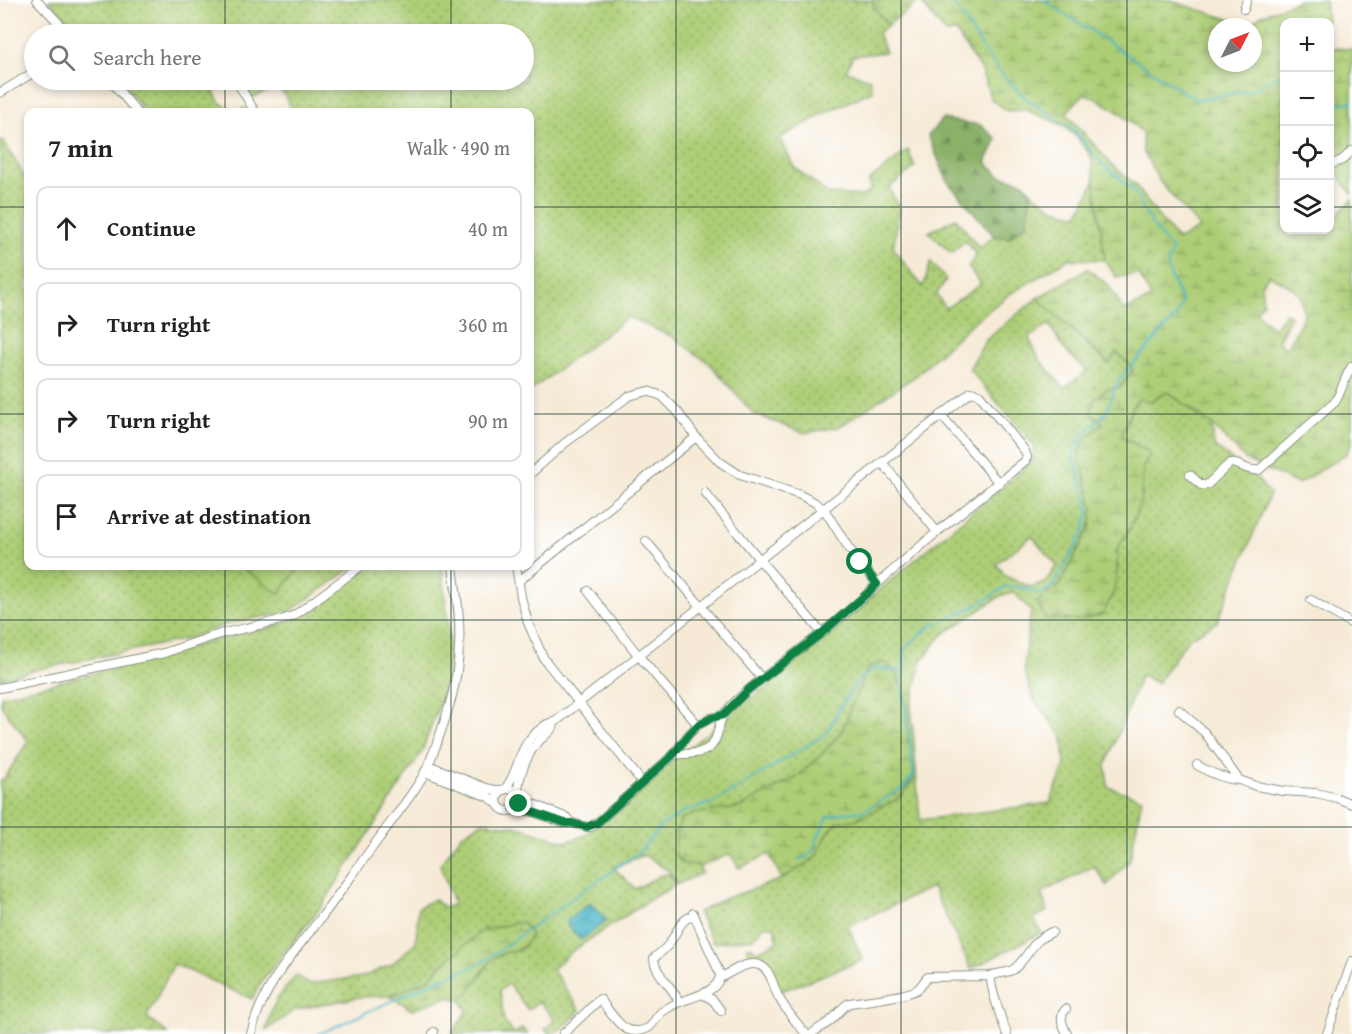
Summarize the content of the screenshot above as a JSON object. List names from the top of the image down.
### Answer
{
  "north": "top right",
  "page": {
    "map_buttons": ["+", "−"],
    "search": "Search here",
    "heading": ["7 min", "Walk · 490 m"],
    "list": [
      ["Continue", "40 m"],
      ["Turn right", "360 m"],
      ["Turn right", "90 m"],
      "Arrive at destination"
    ]
  }
}
